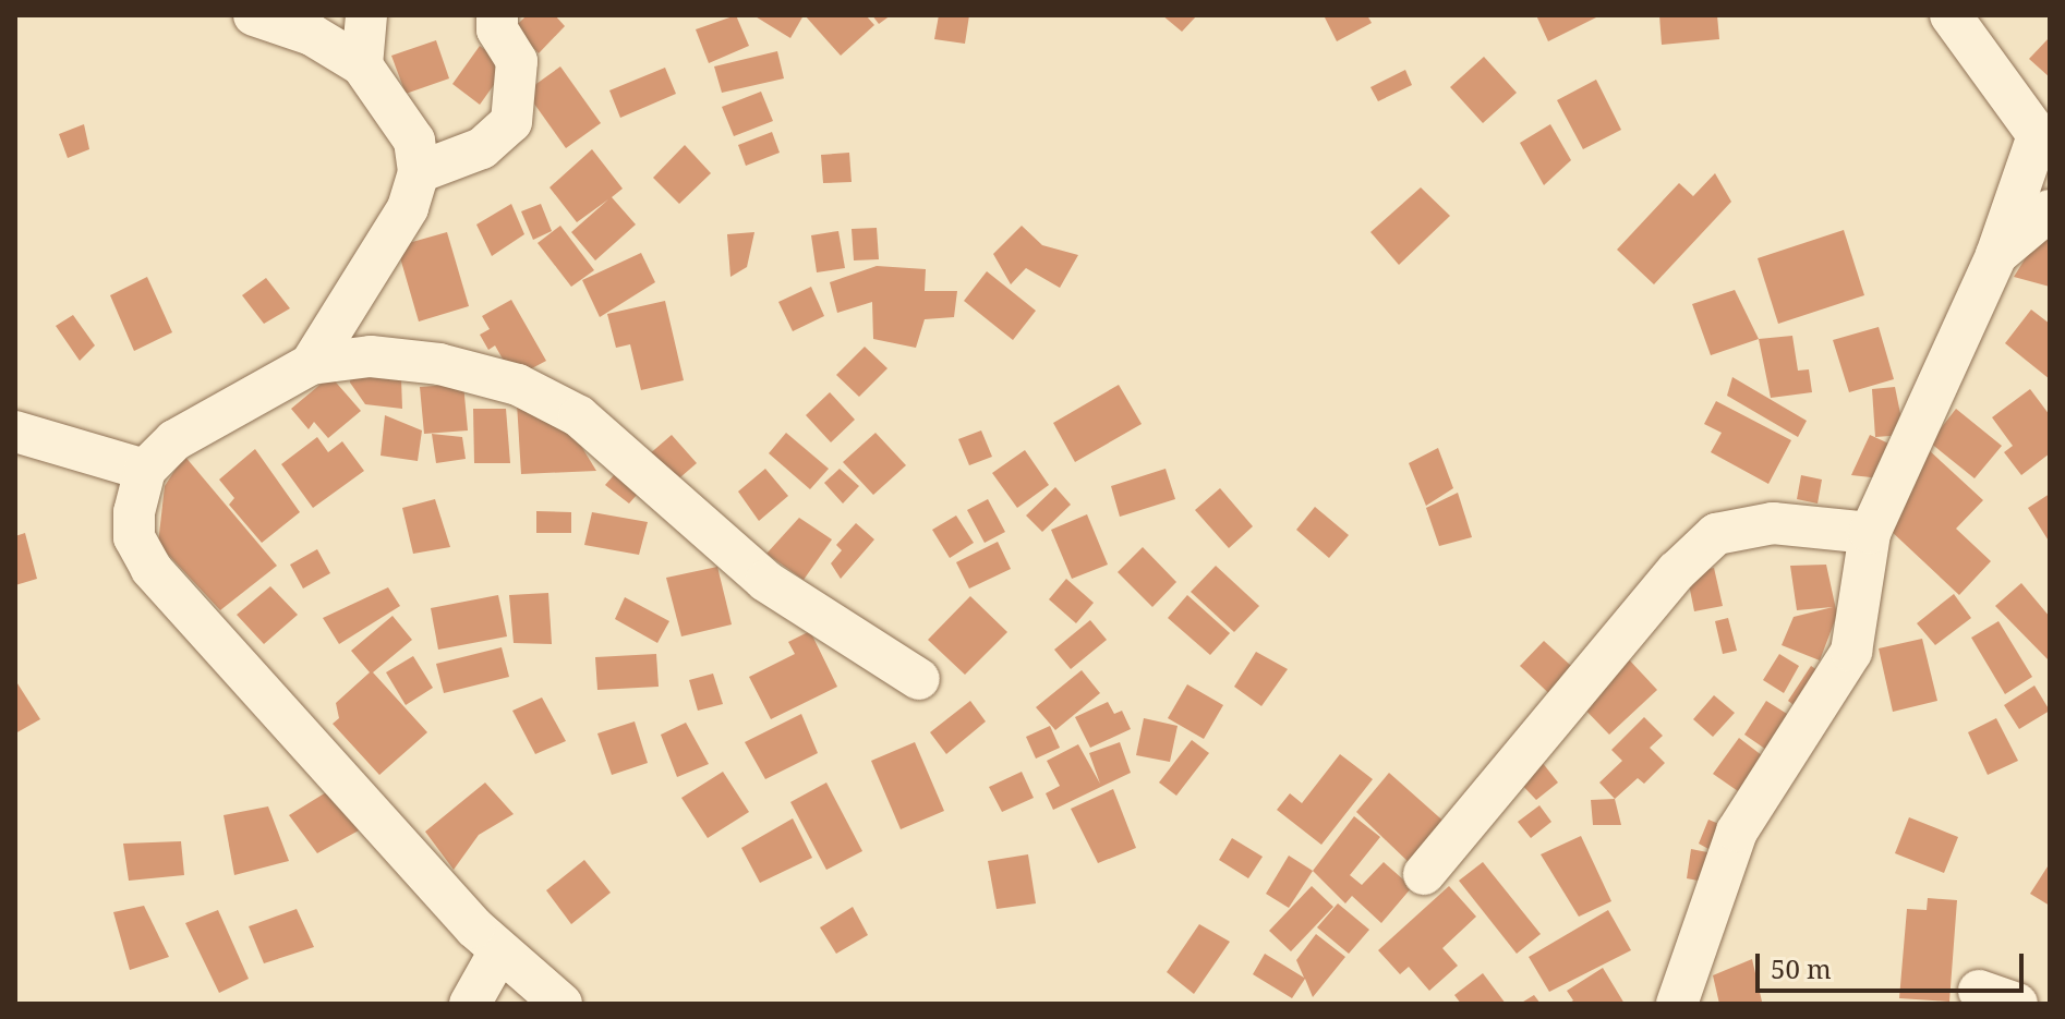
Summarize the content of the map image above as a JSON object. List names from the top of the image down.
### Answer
{
  "scale_bar": "50 m"
}
